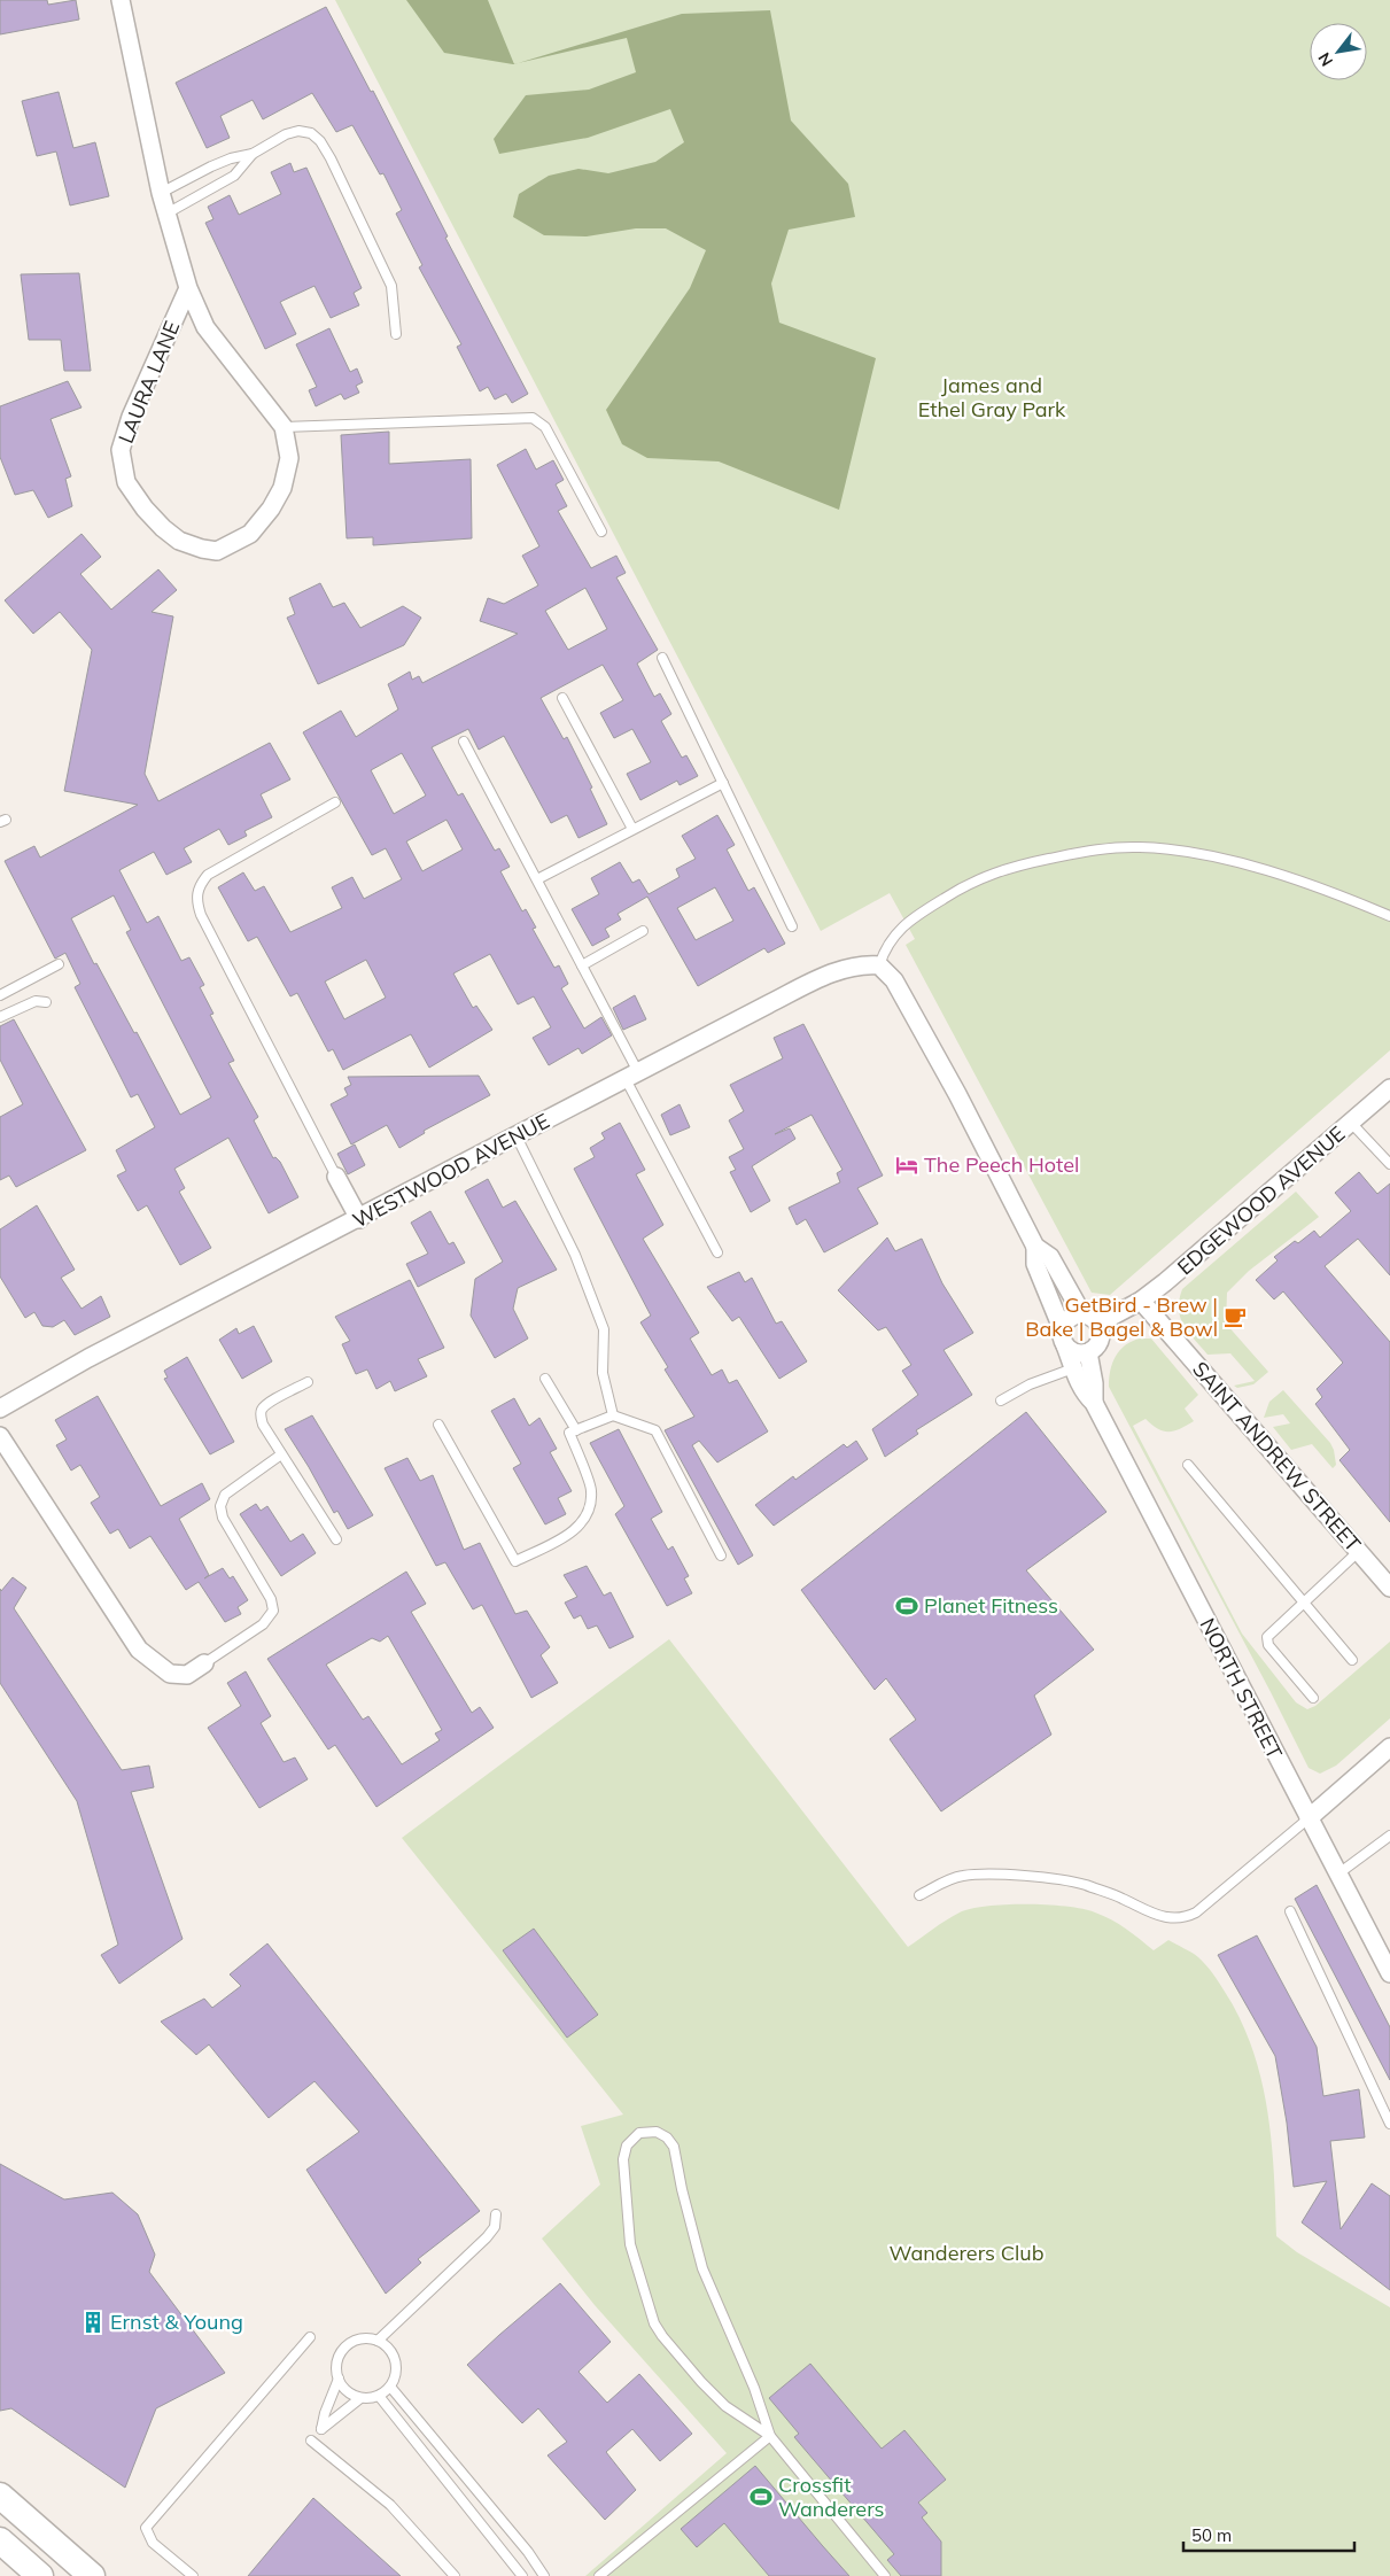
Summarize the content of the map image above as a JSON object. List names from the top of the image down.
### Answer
{
  "streets": {
    "street": [
      "LAURA LANE",
      "WESTWOOD AVENUE",
      "EDGEWOOD AVENUE",
      "SAINT ANDREW STREET",
      "NORTH STREET"
    ]
  },
  "crossings": [
    ["WESTWOOD AVENUE", "NORTH STREET"],
    ["EDGEWOOD AVENUE", "SAINT ANDREW STREET"],
    ["EDGEWOOD AVENUE", "NORTH STREET"]
  ],
  "parks": ["James and Ethel Gray Park", "Wanderers Club"],
  "places": {
    "hotel": ["The Peech Hotel"],
    "cafe": ["GetBird - Brew | Bake | Bagel & Bowl"],
    "sports": ["Planet Fitness", "Crossfit Wanderers"],
    "building": ["Ernst & Young"]
  },
  "scale_bar": "50 m",
  "north": "bottom left"
}
